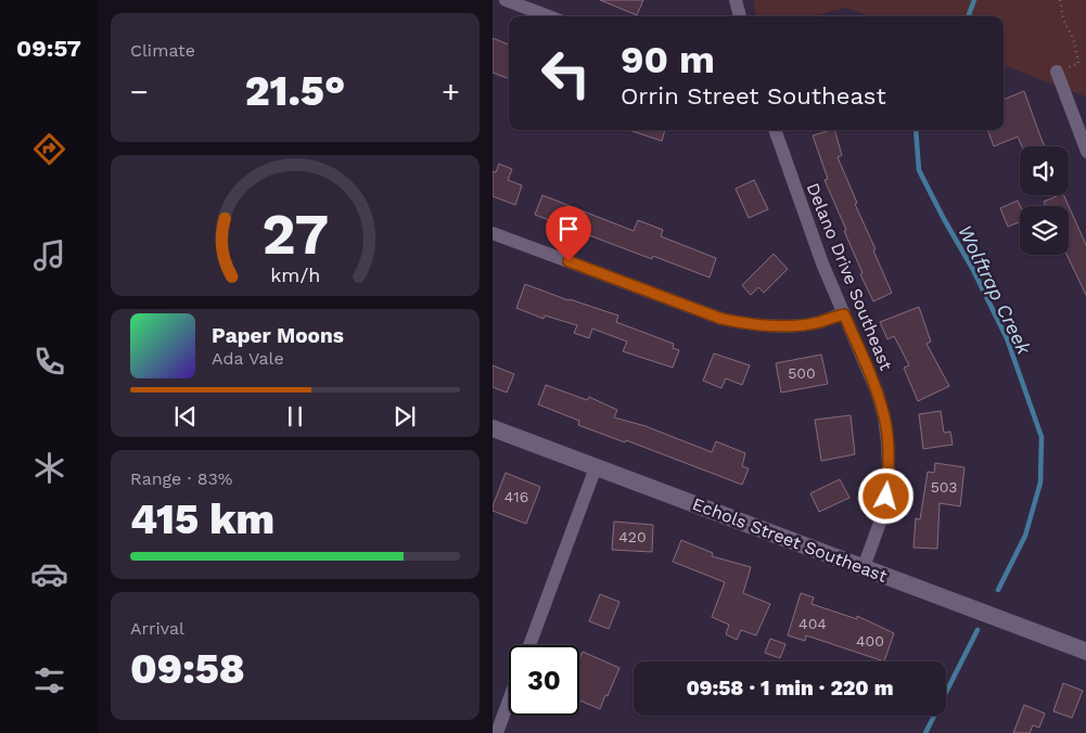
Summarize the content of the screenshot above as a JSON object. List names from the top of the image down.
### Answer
{
  "streets": {
    "street": ["Delano Drive Southeast", "Echols Street Southeast"]
  },
  "crossings": [
    ["Delano Drive Southeast", "Echols Street Southeast"]
  ],
  "water": ["Wolftrap Creek"],
  "house_numbers": [
    "500",
    "503",
    "416",
    "420",
    "404",
    "400"
  ],
  "page": {
    "tabs": "09:57",
    "tile": [
      "Climate",
      ["Range · 83%", "415 km"],
      ["Arrival", "09:58"]
    ],
    "turn": ["90 m", "Orrin Street Southeast"],
    "heat": ["−", "21.5°", "+"],
    "song": ["Paper Moons", "Ada Vale"],
    "limit": "30",
    "trip": "09:58 · 1 min · 220 m",
    "gauge": ["27", "km/h"]
  }
}
